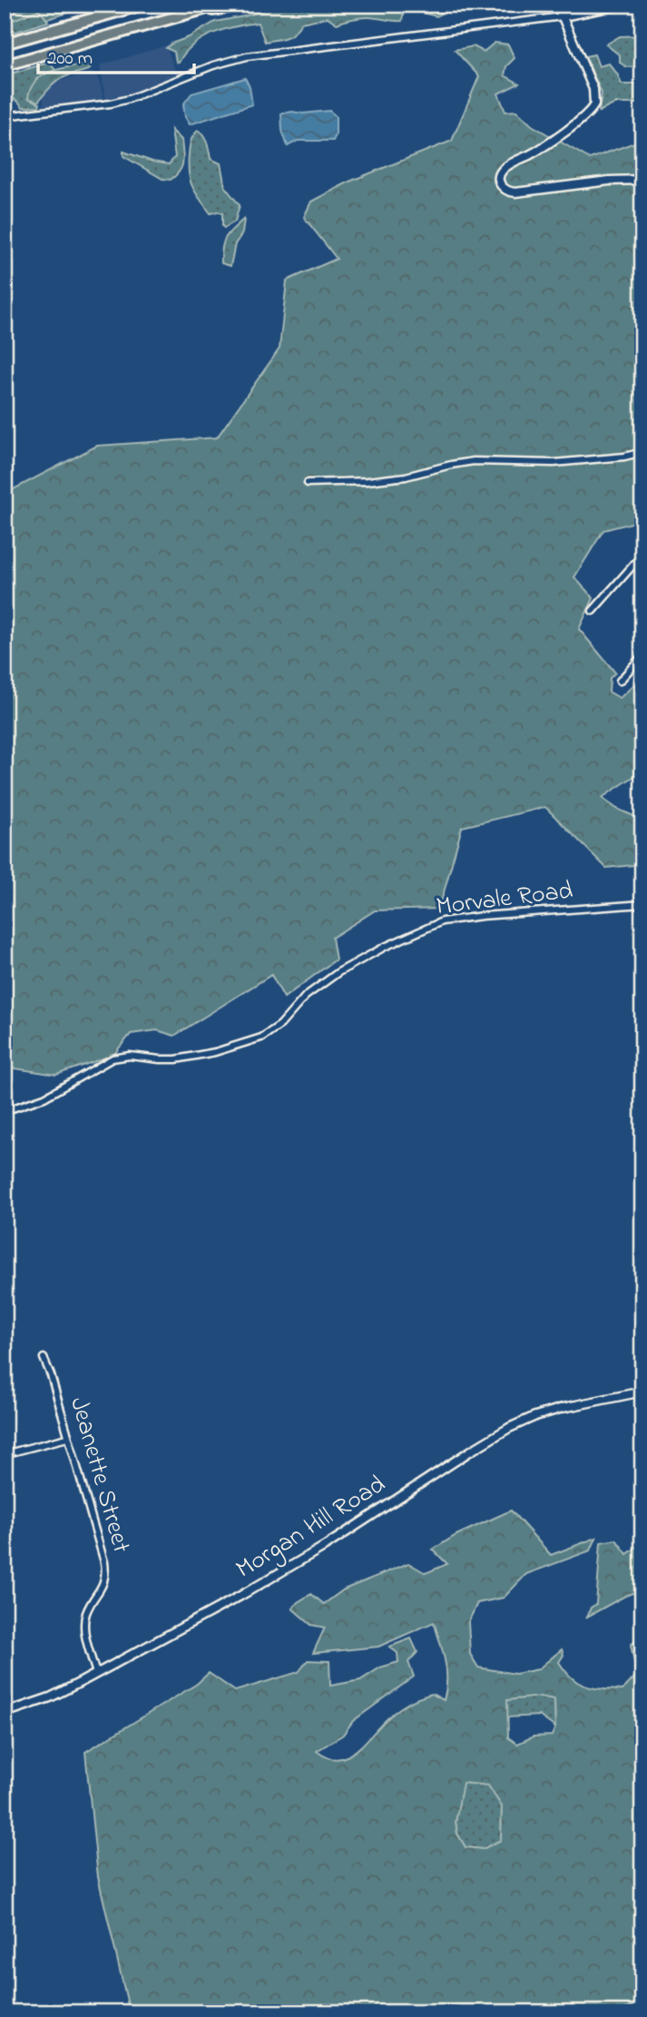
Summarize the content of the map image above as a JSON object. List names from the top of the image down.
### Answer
{
  "streets": {
    "main road": ["Morgan Hill Road"],
    "street": ["Morvale Road", "Jeanette Street"]
  },
  "crossings": [
    ["Jeanette Street", "Morgan Hill Road"]
  ],
  "scale_bar": "200 m"
}
